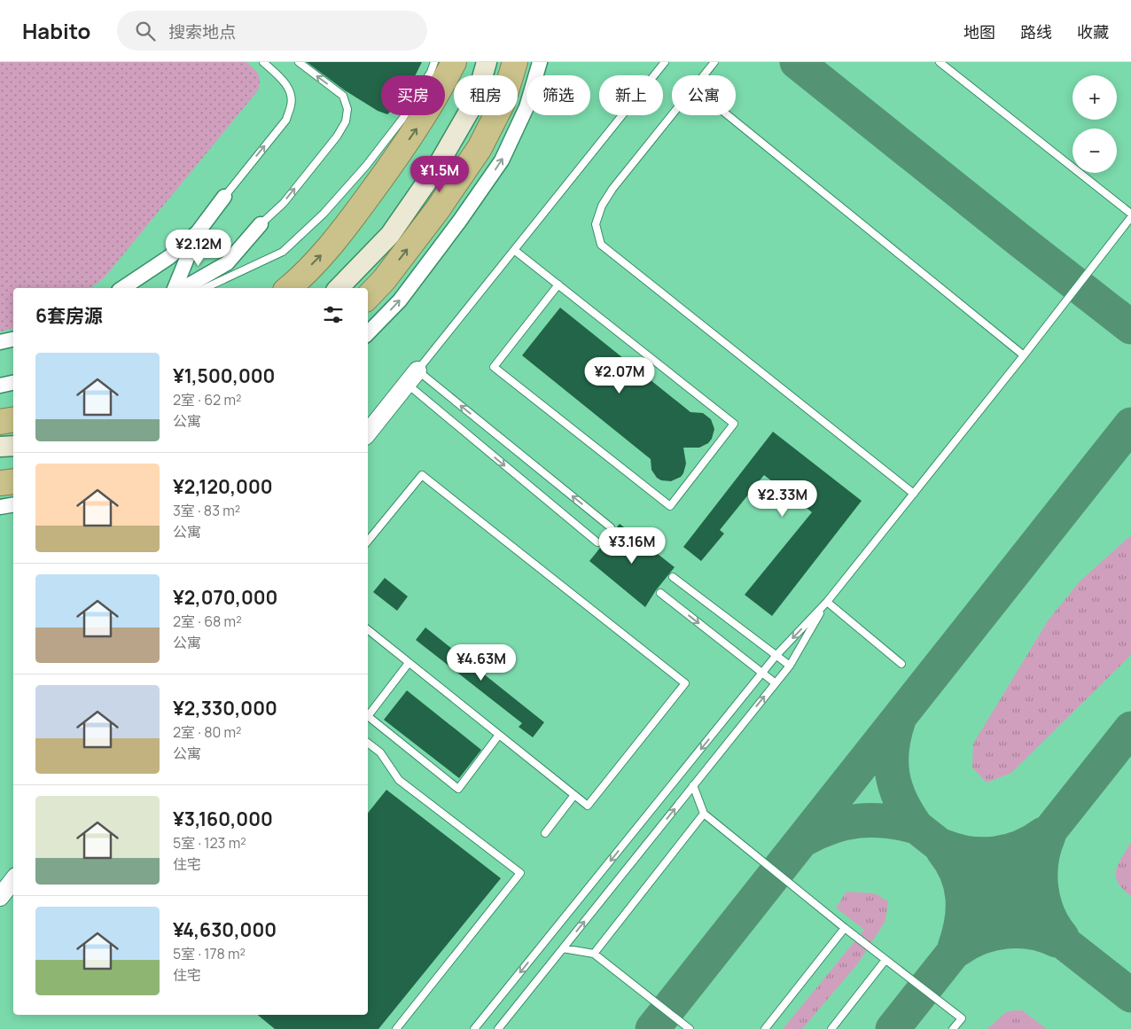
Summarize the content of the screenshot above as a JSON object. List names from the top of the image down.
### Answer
{
  "page": {
    "header": "Habito",
    "search": "搜索地点",
    "nav": ["地图", "路线", "收藏"],
    "map_buttons": ["+", "−"],
    "chip": [
      "买房",
      "租房",
      "筛选",
      "新上",
      "公寓"
    ],
    "price": [
      "¥1.5M",
      "¥2.12M",
      "¥2.07M",
      "¥2.33M",
      "¥3.16M",
      "¥4.63M"
    ],
    "heading": "6套房源",
    "list": [
      {
        "name": "¥1,500,000",
        "note": "2室 · 62 m² · 公寓"
      },
      {
        "name": "¥2,120,000",
        "note": "3室 · 83 m² · 公寓"
      },
      {
        "name": "¥2,070,000",
        "note": "2室 · 68 m² · 公寓"
      },
      {
        "name": "¥2,330,000",
        "note": "2室 · 80 m² · 公寓"
      },
      {
        "name": "¥3,160,000",
        "note": "5室 · 123 m² · 住宅"
      },
      {
        "name": "¥4,630,000",
        "note": "5室 · 178 m² · 住宅"
      }
    ]
  }
}
